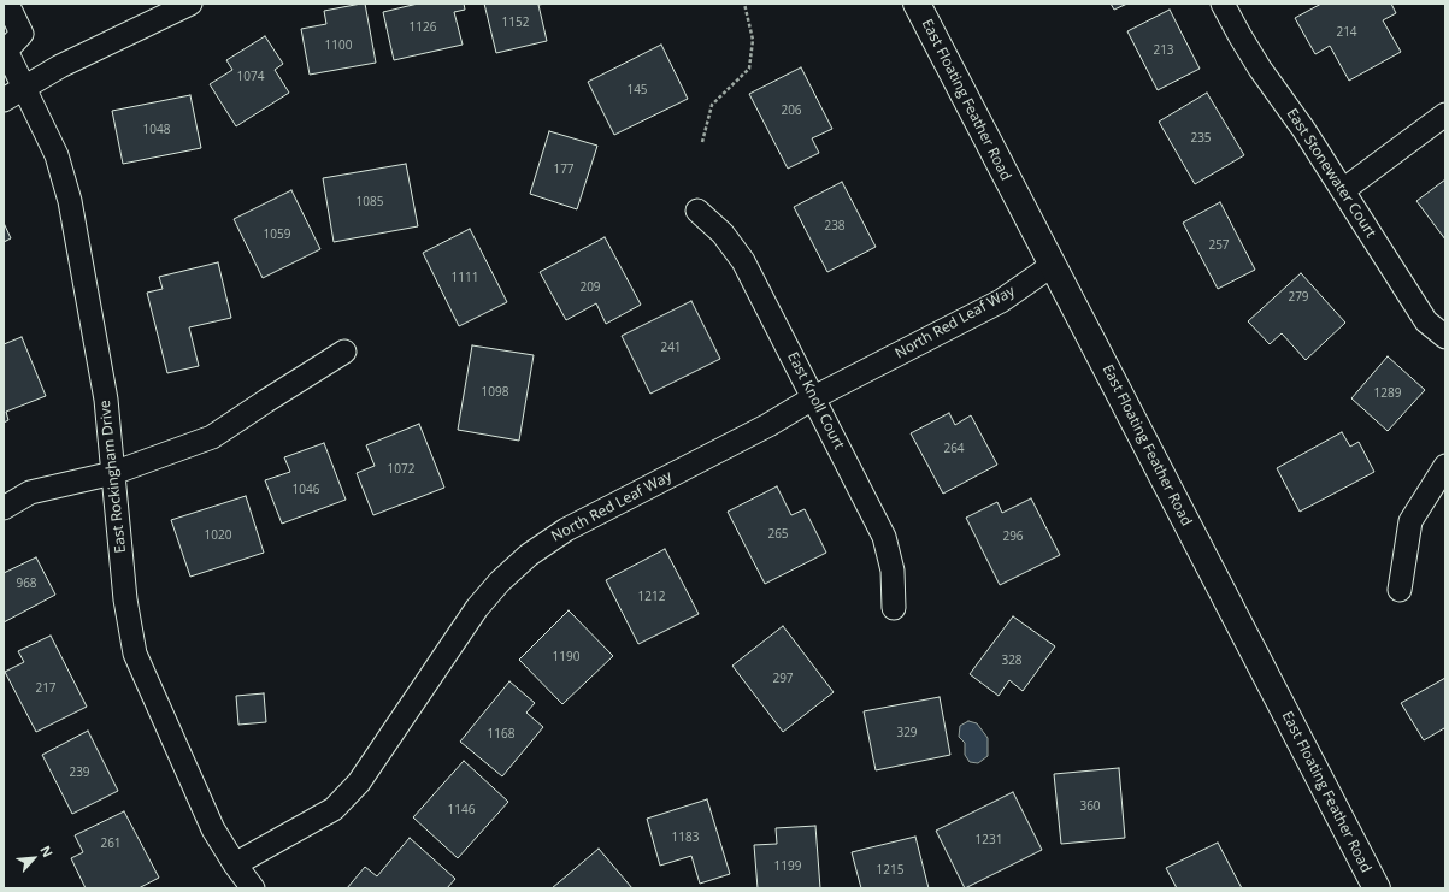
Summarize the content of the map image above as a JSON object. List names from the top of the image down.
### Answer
{
  "streets": {
    "main road": ["East Floating Feather Road"],
    "street": [
      "East Stonewater Court",
      "North Red Leaf Way",
      "East Knoll Court",
      "East Rockingham Drive"
    ]
  },
  "crossings": [
    ["East Floating Feather Road", "North Red Leaf Way"],
    ["North Red Leaf Way", "East Knoll Court"],
    ["North Red Leaf Way", "East Rockingham Drive"]
  ],
  "house_numbers": [
    "1152",
    "1126",
    "214",
    "1100",
    "213",
    "1074",
    "145",
    "206",
    "1048",
    "235",
    "177",
    "1085",
    "238",
    "1059",
    "257",
    "1111",
    "209",
    "279",
    "241",
    "1098",
    "1289",
    "264",
    "1072",
    "1046",
    "265",
    "1020",
    "296",
    "968",
    "1212",
    "1190",
    "328",
    "297",
    "217",
    "329",
    "1168",
    "239",
    "360",
    "1146",
    "1183",
    "1231",
    "261",
    "1199",
    "1215"
  ],
  "north": "top right"
}
